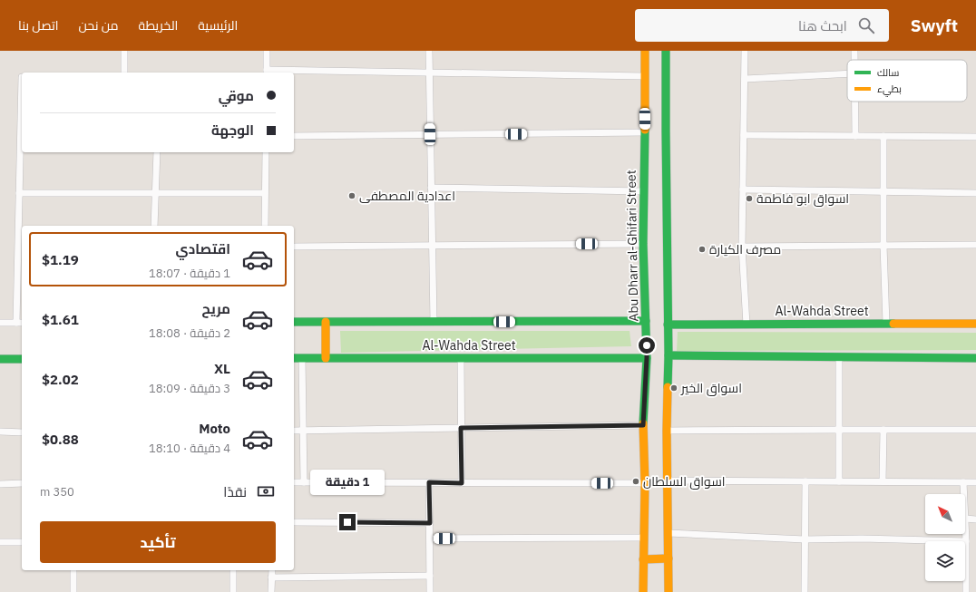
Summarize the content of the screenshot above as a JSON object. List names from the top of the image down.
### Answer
{
  "streets": {
    "street": ["Abu Dharr al-Ghifari Street", "Al-Wahda Street"]
  },
  "crossings": [
    ["Abu Dharr al-Ghifari Street", "Al-Wahda Street"]
  ],
  "places": [
    "اعدادية المصطفى",
    "اسواق ابو فاطمة",
    "مصرف الكيارة",
    "اسواق الخير",
    "اسواق السلطان"
  ],
  "legend": ["سالك", "بطيء"],
  "north": "top left",
  "page": {
    "header": "Swyft",
    "search": "ابحث هنا",
    "nav": [
      "الرئيسية",
      "الخريطة",
      "من نحن",
      "اتصل بنا"
    ],
    "banner": ["موقي", "الوجهة"],
    "list": [
      {
        "name": "اقتصادي",
        "note": "1 دقيقة · 18:07",
        "value": "$1.19"
      },
      {
        "name": "مريح",
        "note": "2 دقيقة · 18:08",
        "value": "$1.61"
      },
      {
        "name": "XL",
        "note": "3 دقيقة · 18:09",
        "value": "$2.02"
      },
      {
        "name": "Moto",
        "note": "4 دقيقة · 18:10",
        "value": "$0.88"
      }
    ],
    "bubble": "1 دقيقة",
    "pay": ["نقدًا", "350 m"],
    "buttons": "تأكيد"
  }
}
